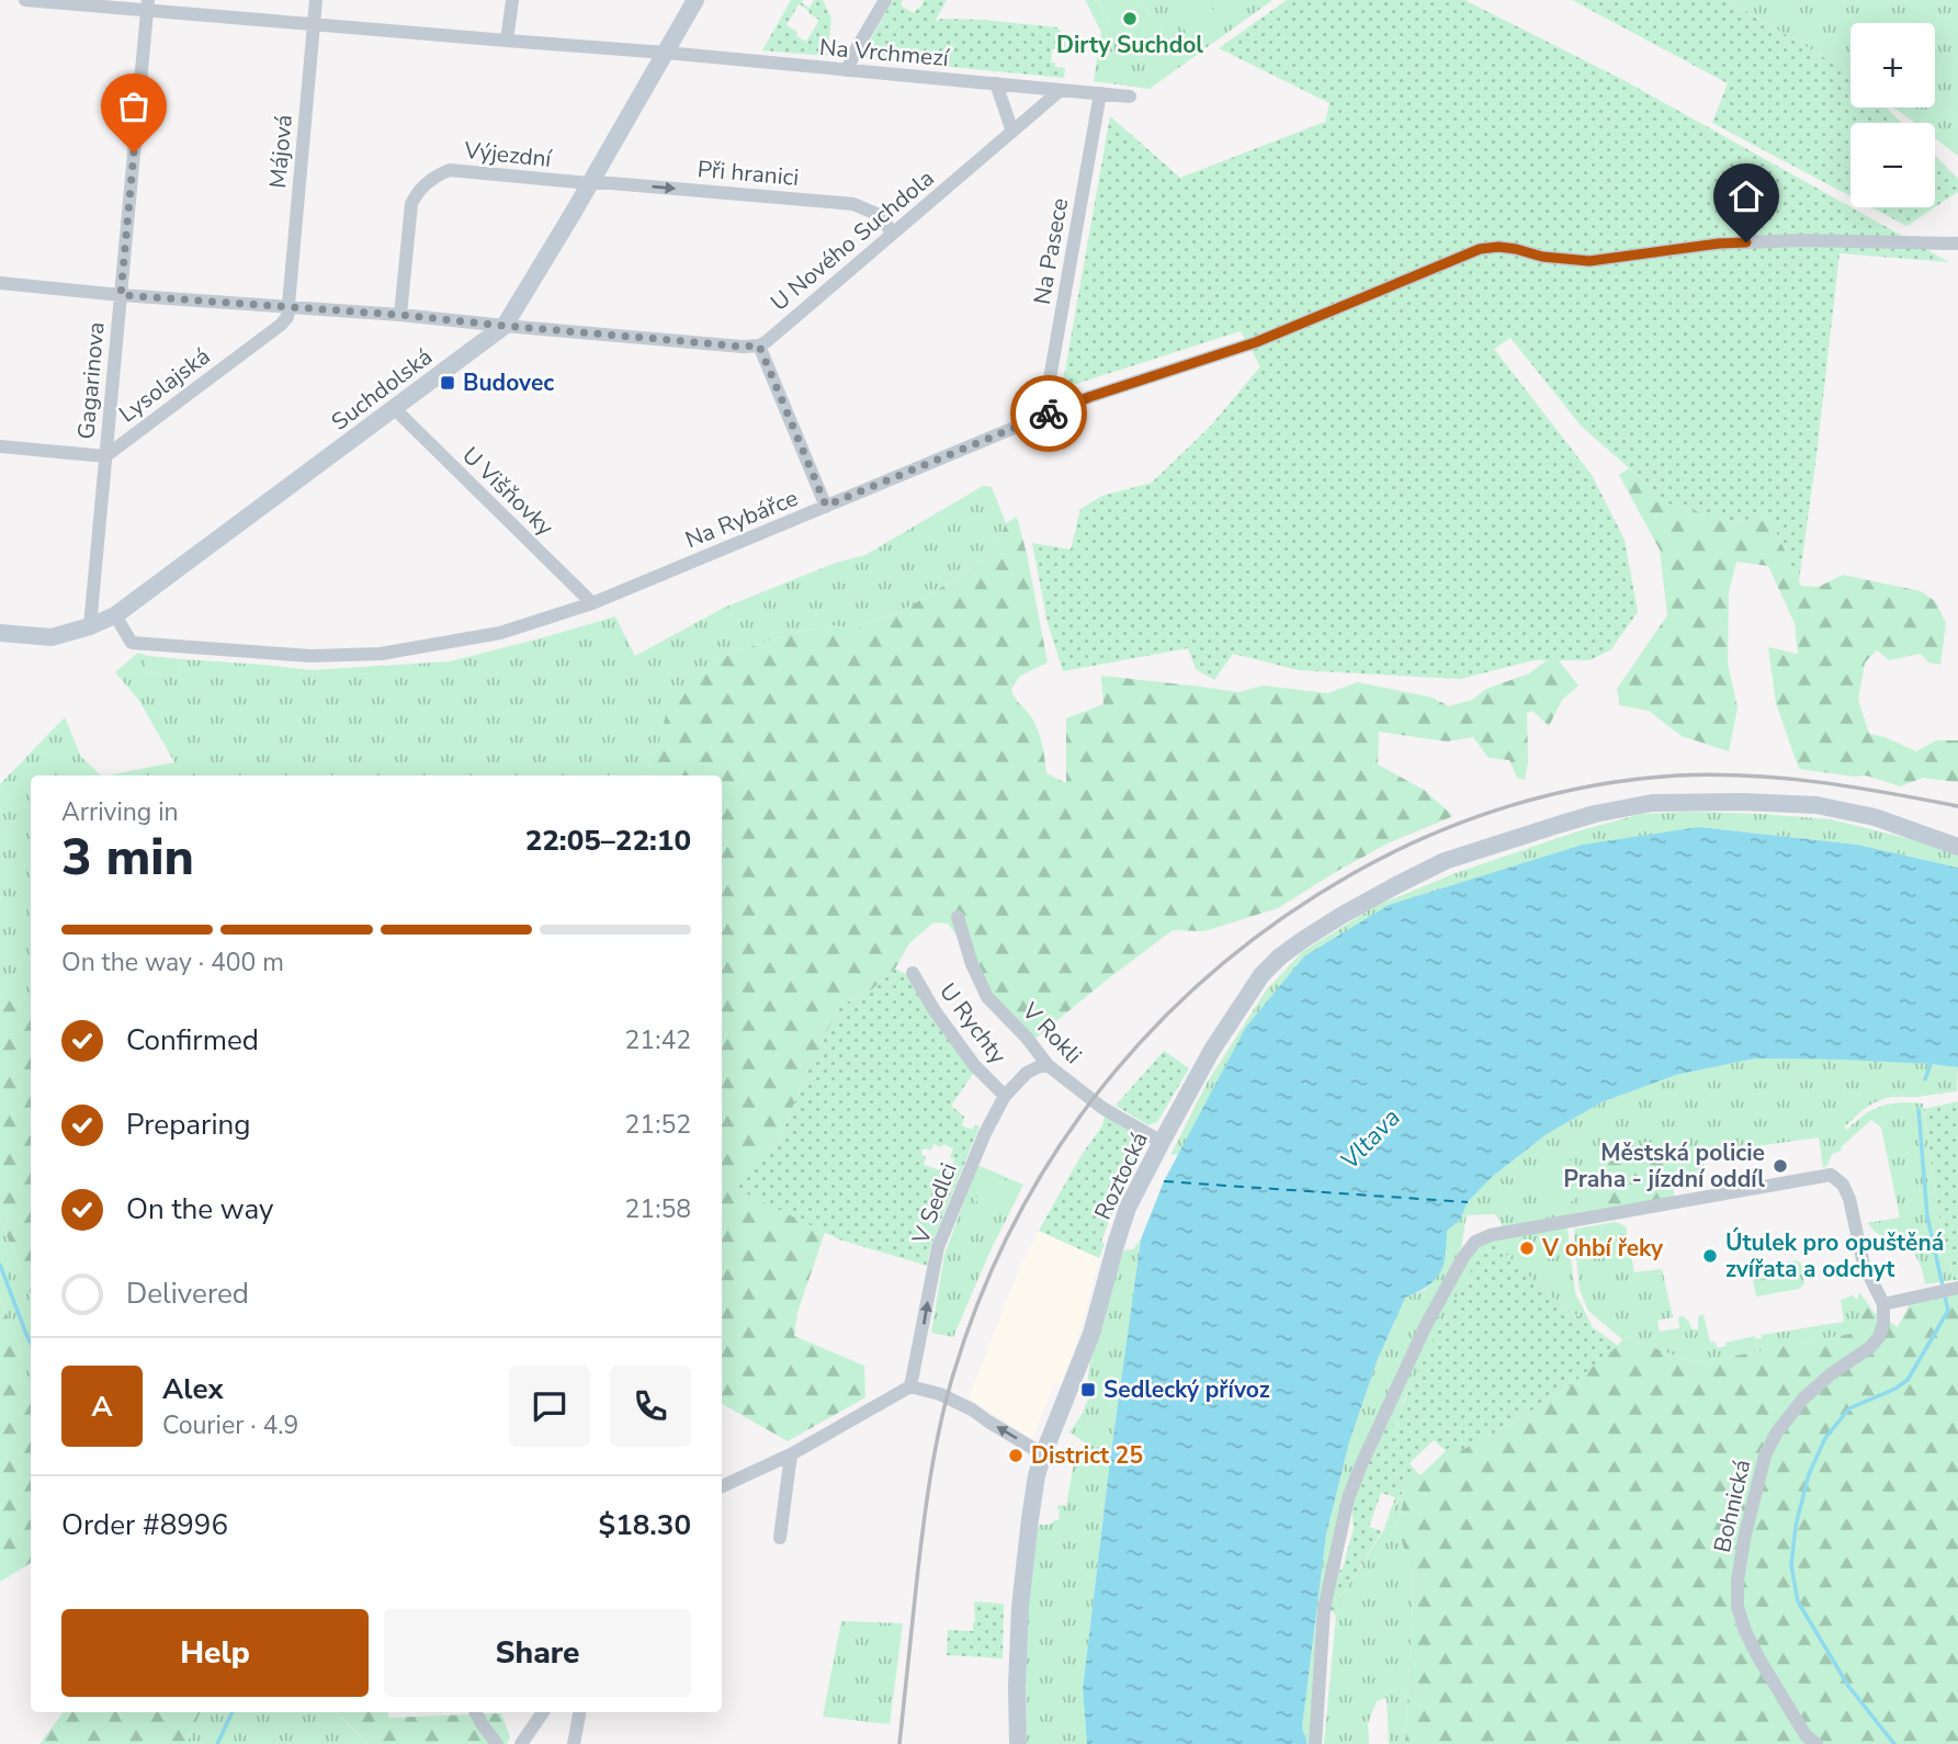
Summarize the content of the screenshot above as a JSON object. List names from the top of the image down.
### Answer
{
  "streets": {
    "main road": ["Suchdolská", "Roztocká"],
    "street": [
      "Na Vrchmezí",
      "Májová",
      "Výjezdní",
      "Při hranici",
      "U Nového Suchdola",
      "Na Pasece",
      "Gagarinova",
      "Lysolajská",
      "U Višňovky",
      "Na Rybářce",
      "U Rychty",
      "V Rokli",
      "V Sedlci",
      "Bohnická"
    ]
  },
  "crossings": [
    ["Na Vrchmezí", "Májová"],
    ["Na Vrchmezí", "U Nového Suchdola"],
    ["Na Vrchmezí", "Na Pasece"],
    ["Na Vrchmezí", "Gagarinova"],
    ["Na Vrchmezí", "Suchdolská"],
    ["Májová", "Lysolajská"],
    ["Výjezdní", "Při hranici"],
    ["Výjezdní", "Suchdolská"],
    ["Při hranici", "U Nového Suchdola"],
    ["Při hranici", "Suchdolská"],
    ["Na Pasece", "Na Rybářce"],
    ["Gagarinova", "Lysolajská"],
    ["Gagarinova", "Suchdolská"],
    ["Suchdolská", "U Višňovky"],
    ["Suchdolská", "Na Rybářce"],
    ["U Višňovky", "Na Rybářce"],
    ["U Rychty", "V Sedlci"],
    ["V Rokli", "Roztocká"],
    ["V Rokli", "V Sedlci"]
  ],
  "one_way": ["Při hranici", "V Sedlci"],
  "water": ["Vltava"],
  "places": {
    "other": [
      "Dirty Suchdol",
      "Městská policie Praha - jízdní oddíl",
      "V ohbí řeky",
      "Útulek pro opuštěná zvířata a odchyt",
      "District 25"
    ],
    "transit": ["Budovec", "Sedlecký přívoz"]
  },
  "page": {
    "map_buttons": ["+", "−"],
    "heading": ["3 min", "Arriving in", "22:05–22:10"],
    "panel": [
      "Alex",
      "Courier · 4.9",
      "Order #8996",
      "$18.30"
    ],
    "bar": "On the way · 400 m",
    "list": [
      ["Confirmed", "21:42"],
      ["Preparing", "21:52"],
      ["On the way", "21:58"],
      "Delivered"
    ],
    "round": "A",
    "buttons": ["Help", "Share"]
  }
}
